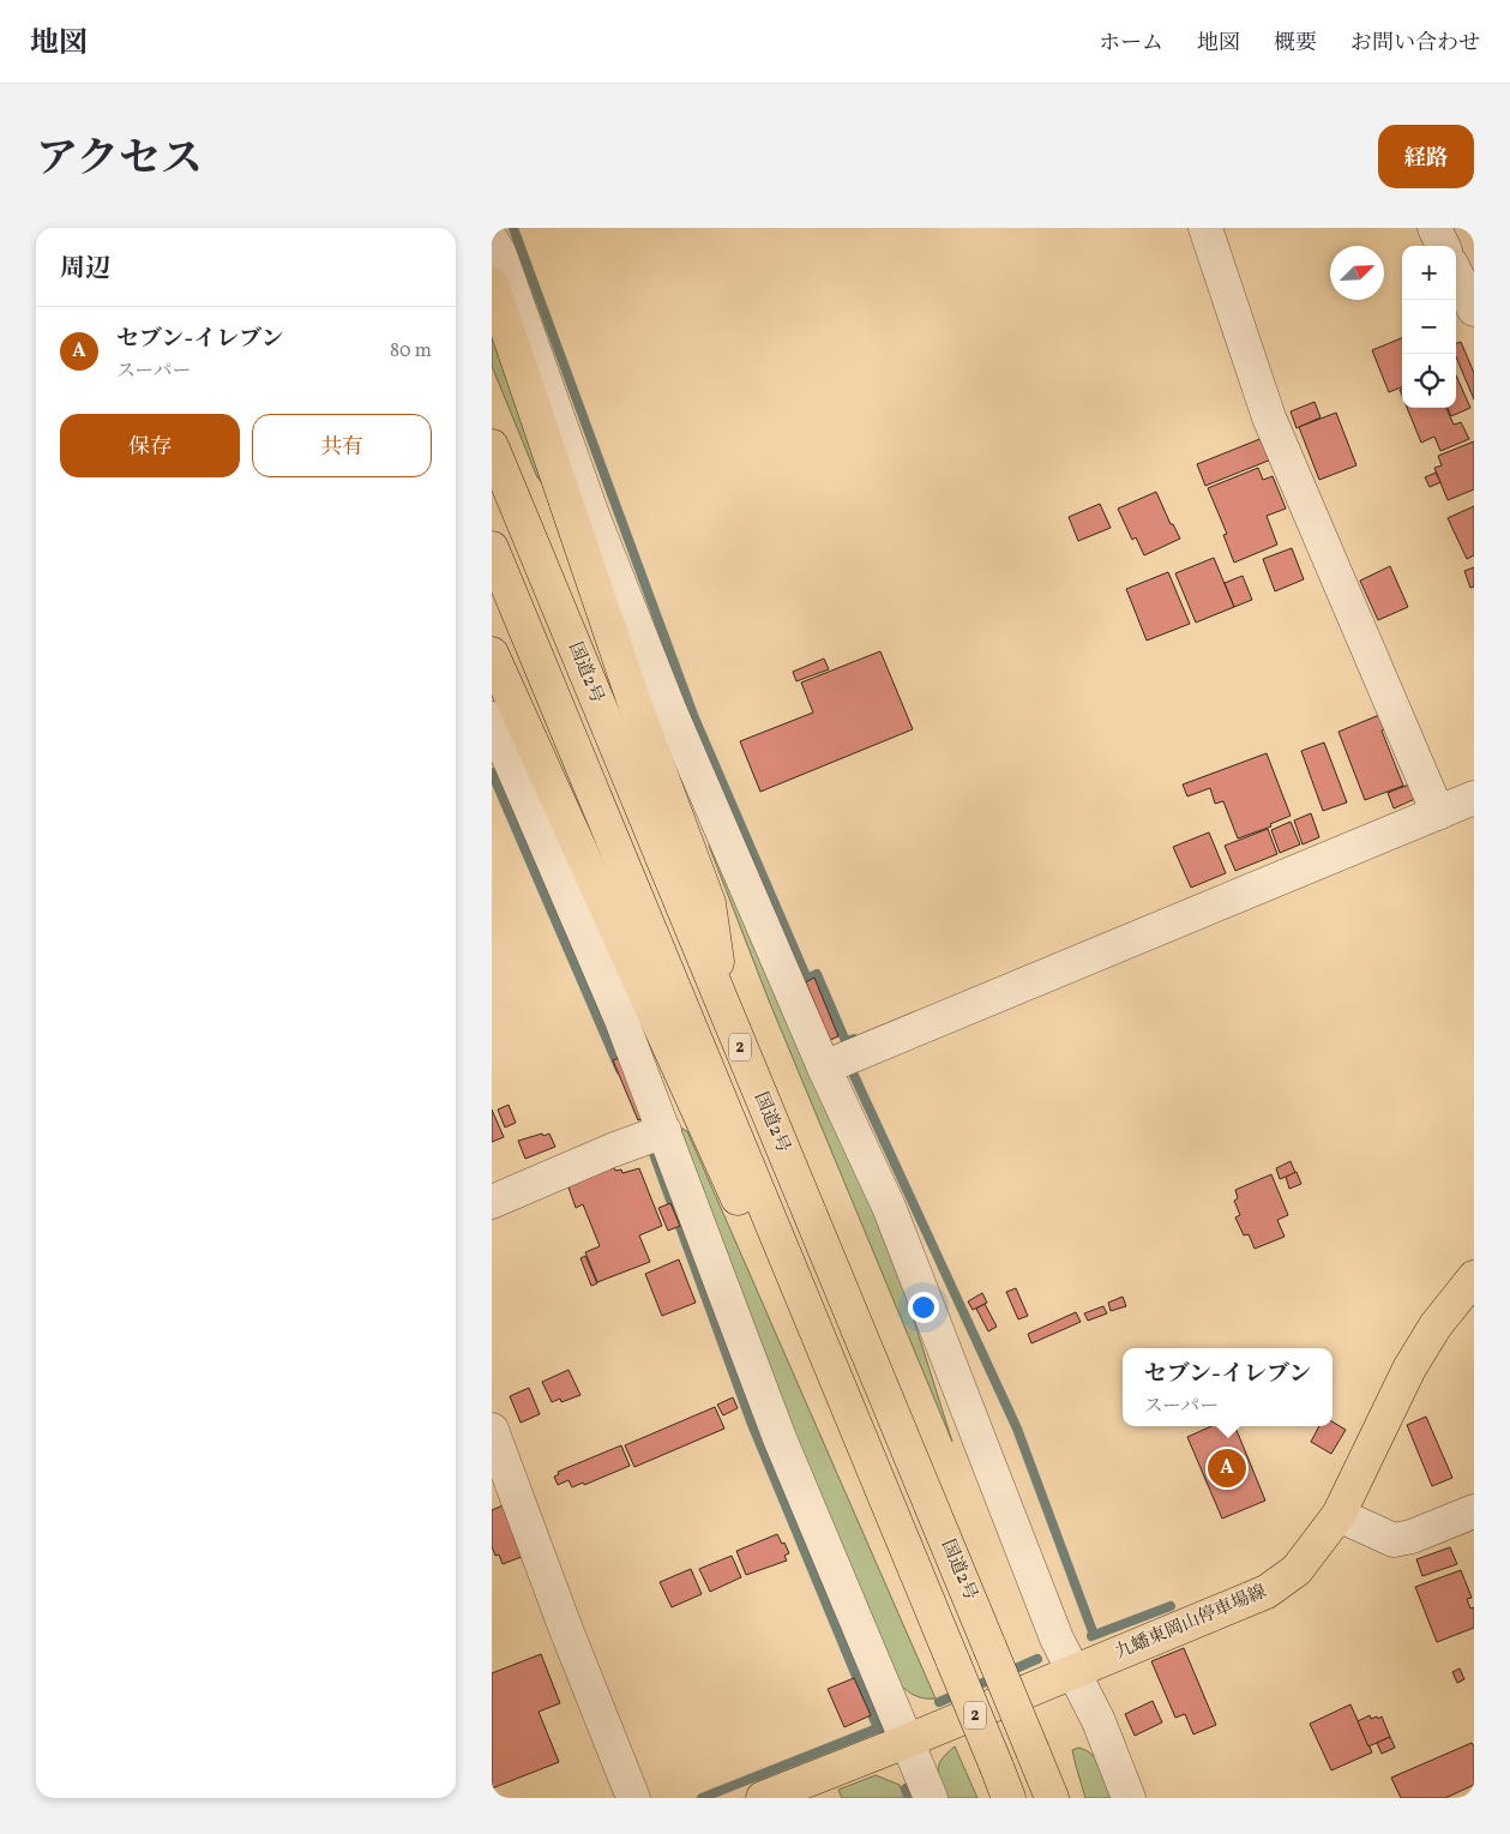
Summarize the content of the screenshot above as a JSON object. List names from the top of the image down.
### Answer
{
  "streets": {
    "main road": ["国道2号", "2", "九蟠東岡山停車場線"]
  },
  "north": "top right",
  "page": {
    "header": "地図",
    "nav": [
      "ホーム",
      "地図",
      "概要",
      "お問い合わせ"
    ],
    "title": "アクセス",
    "buttons": [
      "経路",
      ["保存", "共有"]
    ],
    "heading": "周辺",
    "map_buttons": ["+", "−"],
    "list": [
      {
        "mark": "A",
        "name": "セブン-イレブン",
        "note": "スーパー",
        "value": "80 m"
      }
    ],
    "popup": ["セブン-イレブン", "スーパー"],
    "pins": "A"
  }
}
